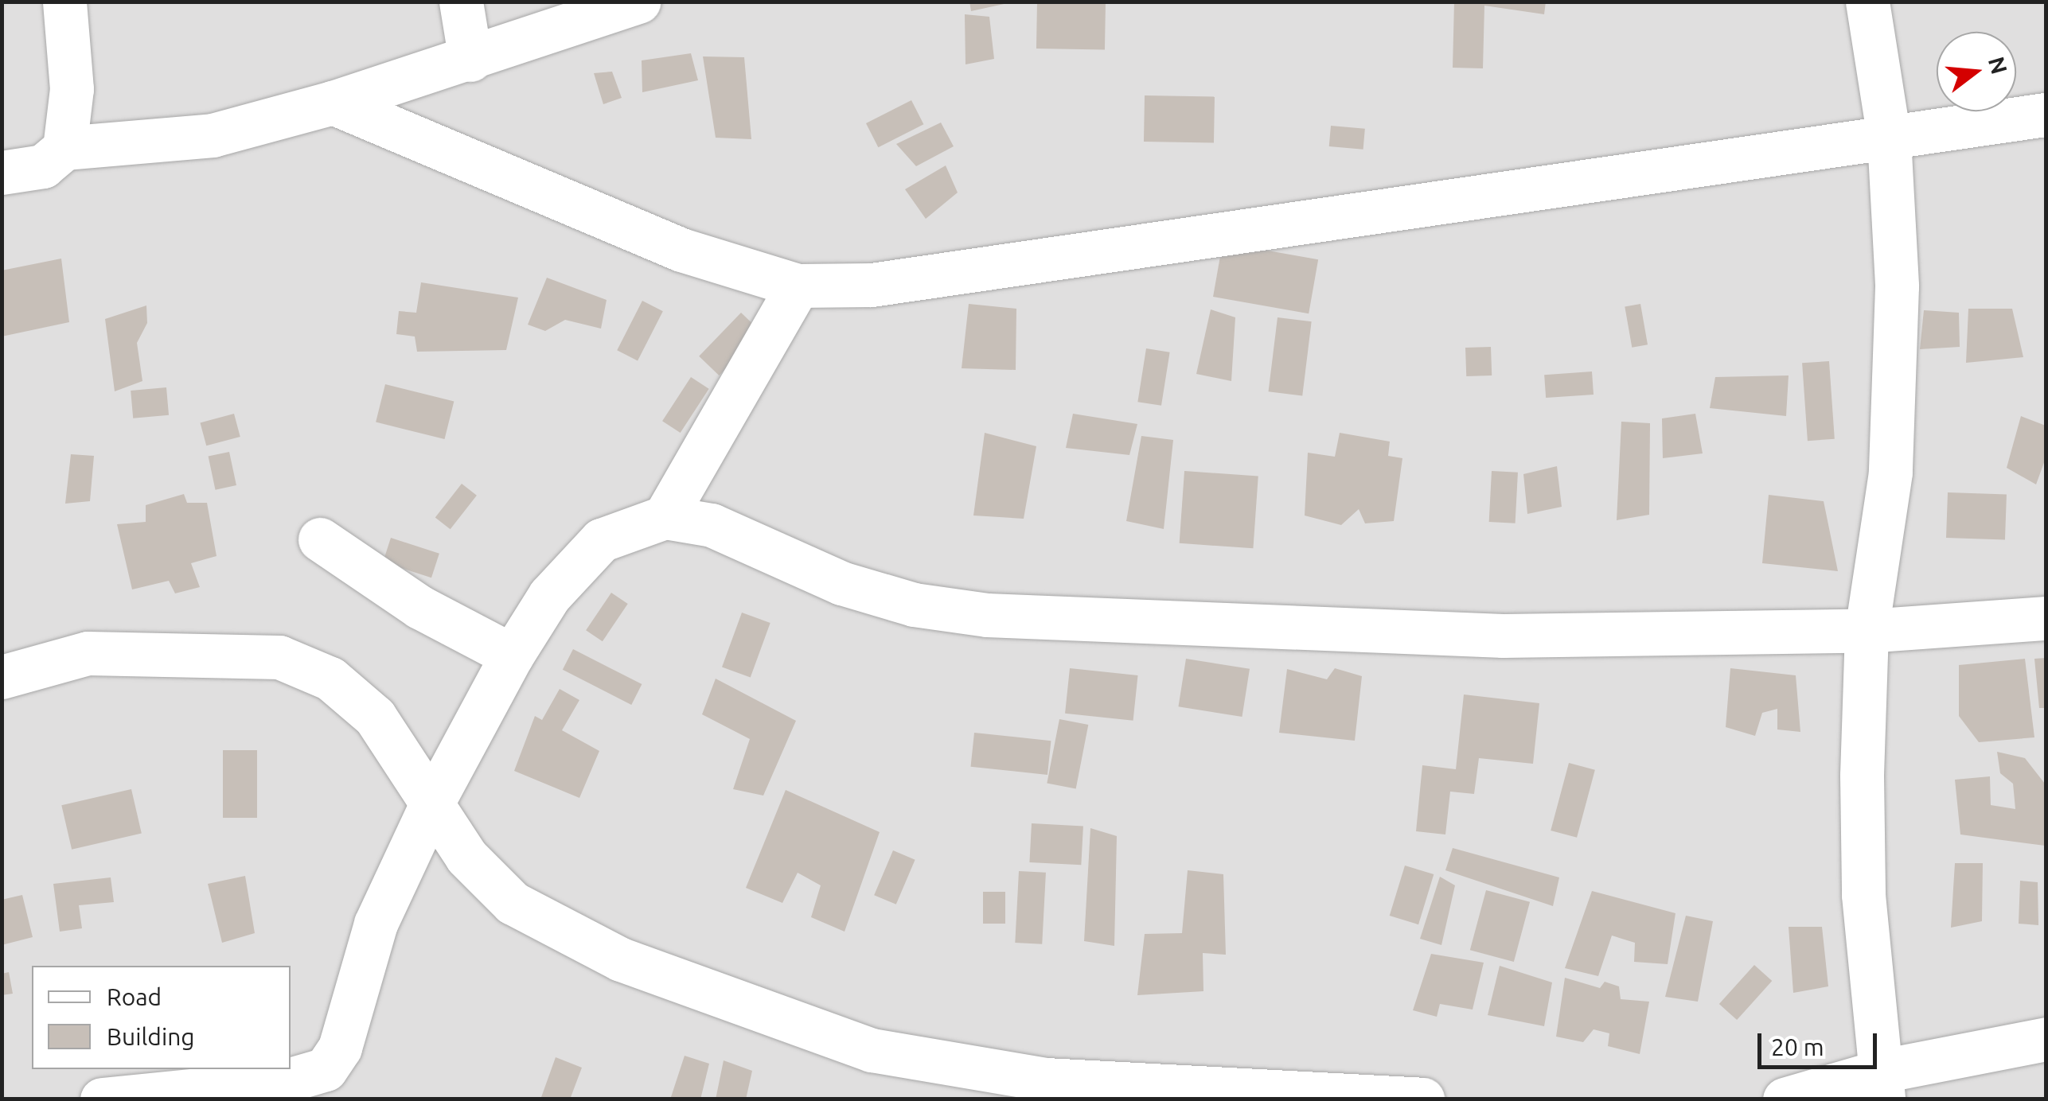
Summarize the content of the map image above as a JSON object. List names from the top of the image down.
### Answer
{
  "legend": ["Road", "Building"],
  "scale_bar": "20 m",
  "north": "right"
}
